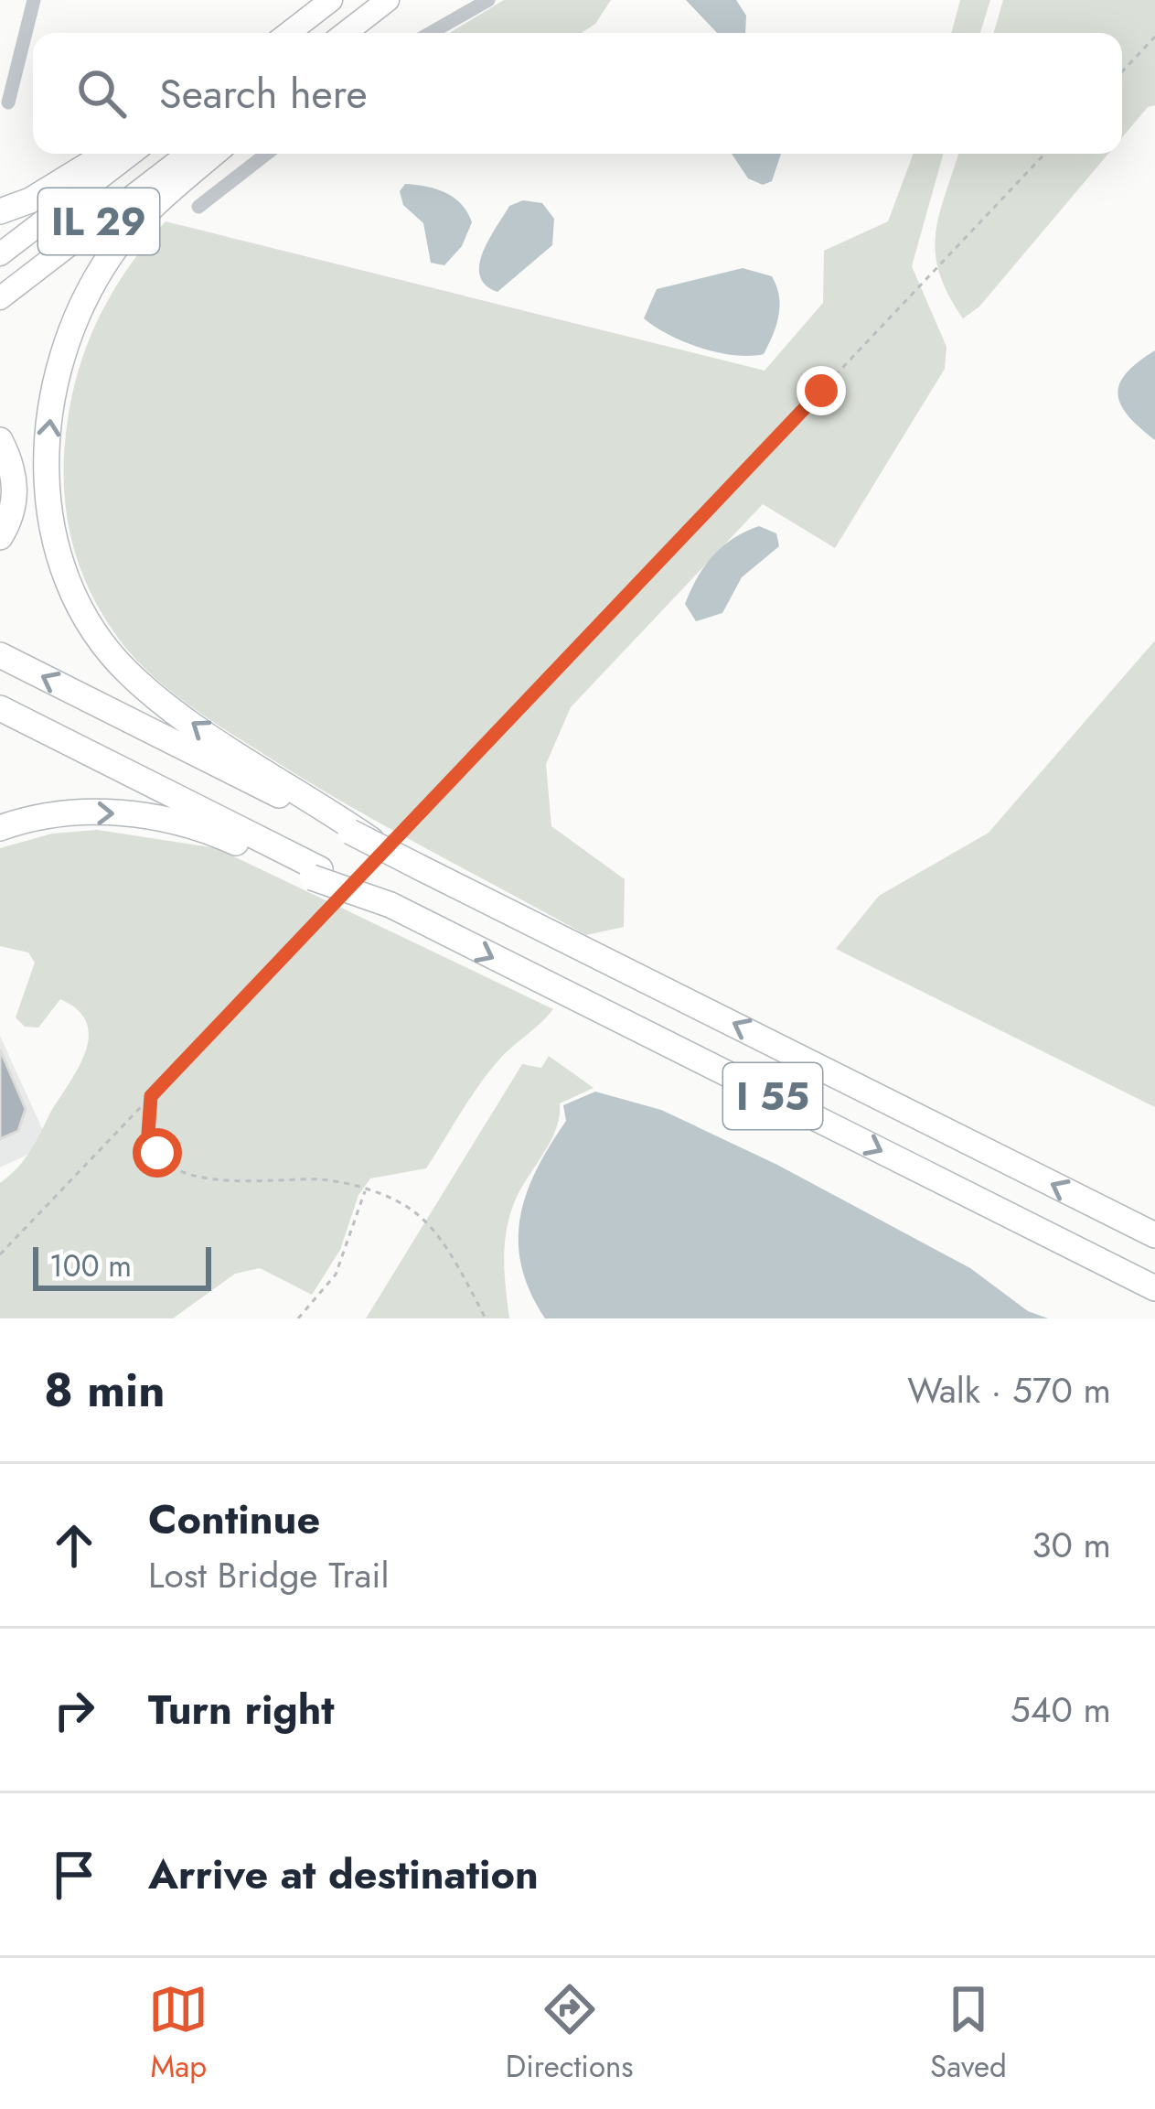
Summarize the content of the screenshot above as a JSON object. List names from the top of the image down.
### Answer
{
  "streets": {
    "highway": ["IL 29", "I 55"]
  },
  "scale_bar": "100 m",
  "page": {
    "search": "Search here",
    "scale": "100 m",
    "heading": ["8 min", "Walk · 570 m"],
    "list": [
      ["Continue", "Lost Bridge Trail", "30 m"],
      ["Turn right", "540 m"],
      "Arrive at destination"
    ],
    "nav": ["Map", "Directions", "Saved"]
  }
}
